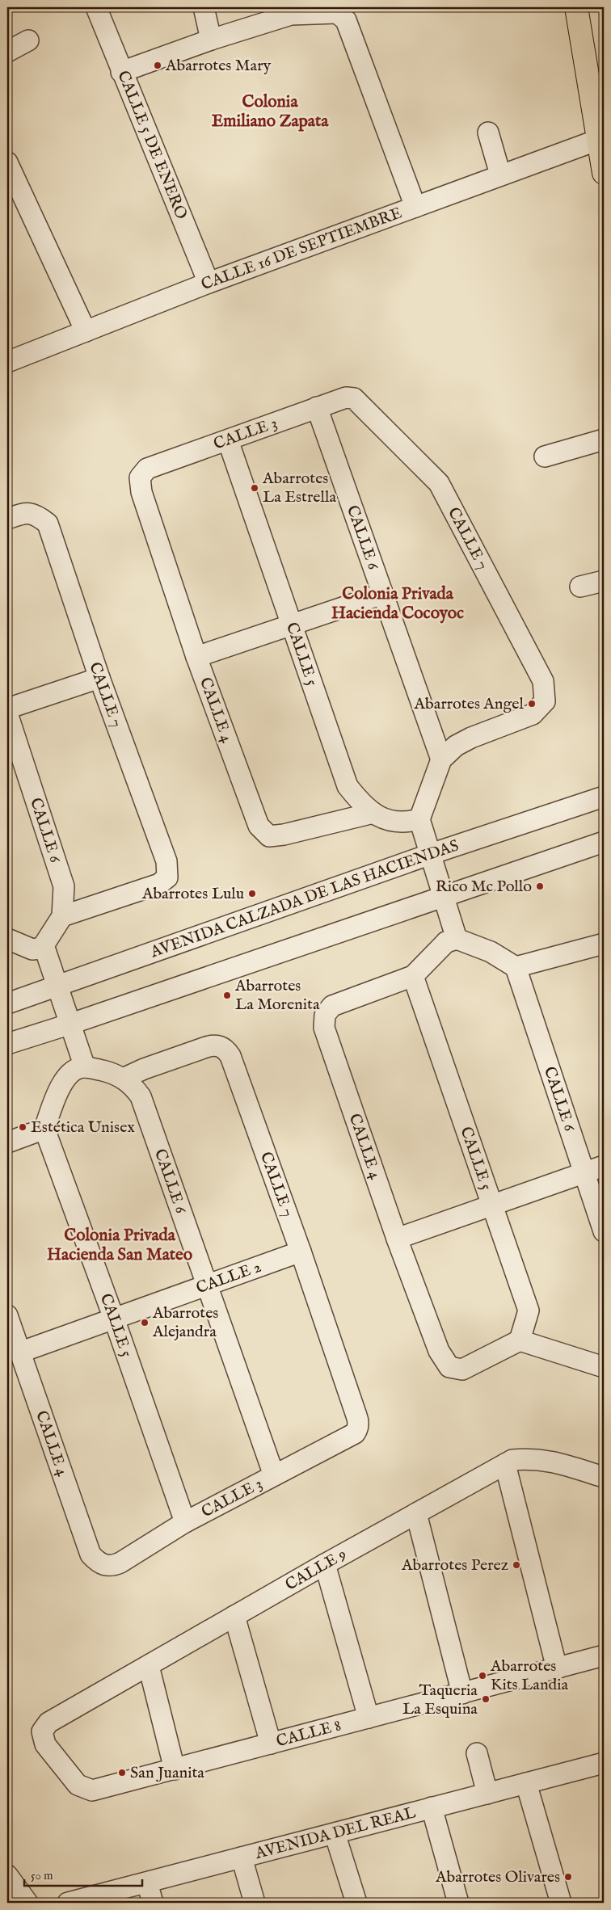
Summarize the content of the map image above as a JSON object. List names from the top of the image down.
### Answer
{
  "streets": {
    "street": [
      "CALLE 5 DE ENERO",
      "CALLE 16 DE SEPTIEMBRE",
      "CALLE 3",
      "CALLE 6",
      "CALLE 7",
      "CALLE 5",
      "CALLE 4",
      "AVENIDA CALZADA DE LAS HACIENDAS",
      "CALLE 2",
      "CALLE 9",
      "CALLE 8",
      "AVENIDA DEL REAL"
    ]
  },
  "crossings": [
    ["CALLE 5 DE ENERO", "CALLE 16 DE SEPTIEMBRE"],
    ["CALLE 3", "CALLE 6"],
    ["CALLE 3", "CALLE 7"],
    ["CALLE 3", "CALLE 5"],
    ["CALLE 3", "CALLE 4"],
    ["CALLE 6", "CALLE 7"],
    ["CALLE 6", "CALLE 2"],
    ["CALLE 7", "CALLE 2"],
    ["CALLE 5", "CALLE 4"],
    ["CALLE 5", "CALLE 2"],
    ["CALLE 4", "CALLE 2"],
    ["CALLE 9", "CALLE 8"]
  ],
  "districts": ["Colonia Emiliano Zapata", "Colonia Privada Hacienda Cocoyoc", "Colonia Privada Hacienda San Mateo"],
  "places": [
    "Abarrotes Mary",
    "Abarrotes La Estrella",
    "Abarrotes Angel",
    "Rico Mc Pollo",
    "Abarrotes Lulu",
    "Abarrotes La Morenita",
    "Estética Unisex",
    "Abarrotes Alejandra",
    "Abarrotes Perez",
    "Abarrotes Kits Landia",
    "Taqueria La Esquina",
    "San Juanita",
    "Abarrotes Olivares"
  ],
  "scale_bar": "50 m"
}
